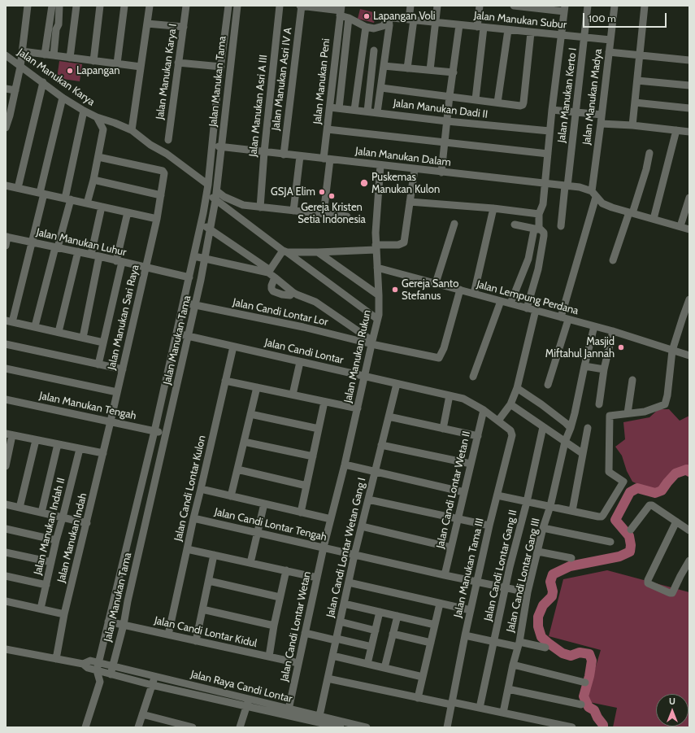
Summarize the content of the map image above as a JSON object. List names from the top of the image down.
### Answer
{
  "streets": {
    "street": [
      "Jalan Manukan Subur",
      "Jalan Manukan Karya I",
      "Jalan Manukan Karya",
      "Jalan Manukan Asri IV A",
      "Jalan Manukan Tama",
      "Jalan Manukan Peni",
      "Jalan Manukan Kerto I",
      "Jalan Manukan Madya",
      "Jalan Manukan Asri A III",
      "Jalan Manukan Dadi II",
      "Jalan Manukan Dalam",
      "Jalan Manukan Luhur",
      "Jalan Lempung Perdana",
      "Jalan Candi Lontar Lor",
      "Jalan Manukan Sari Raya",
      "Jalan Candi Lontar",
      "Jalan Manukan Rukun",
      "Jalan Manukan Tengah",
      "Jalan Candi Lontar Kulon",
      "Jalan Candi Lontar Wetan II",
      "Jalan Candi Lontar Tengah",
      "Jalan Manukan Indah II",
      "Jalan Manukan Indah",
      "Jalan Candi Lontar Wetan Gang I",
      "Jalan Candi Lontar Gang II",
      "Jalan Manukan Tama III",
      "Jalan Candi Lontar Gang III",
      "Jalan Candi Lontar Wetan",
      "Jalan Candi Lontar Kidul",
      "Jalan Raya Candi Lontar"
    ]
  },
  "crossings": [
    ["Jalan Manukan Subur", "Jalan Manukan Kerto I"],
    ["Jalan Manukan Subur", "Jalan Manukan Madya"],
    ["Jalan Manukan Karya", "Jalan Manukan Tama"],
    ["Jalan Manukan Asri IV A", "Jalan Manukan Dalam"],
    ["Jalan Manukan Tama", "Jalan Manukan Dalam"],
    ["Jalan Manukan Tama", "Jalan Manukan Luhur"],
    ["Jalan Manukan Tama", "Jalan Candi Lontar Lor"],
    ["Jalan Manukan Tama", "Jalan Candi Lontar"],
    ["Jalan Manukan Tama", "Jalan Manukan Tengah"],
    ["Jalan Manukan Tama", "Jalan Candi Lontar Kidul"],
    ["Jalan Manukan Tama", "Jalan Raya Candi Lontar"],
    ["Jalan Manukan Peni", "Jalan Manukan Dadi II"],
    ["Jalan Manukan Peni", "Jalan Manukan Dalam"],
    ["Jalan Manukan Kerto I", "Jalan Manukan Dadi II"],
    ["Jalan Manukan Kerto I", "Jalan Manukan Dalam"],
    ["Jalan Manukan Madya", "Jalan Manukan Dalam"],
    ["Jalan Manukan Madya", "Jalan Lempung Perdana"],
    ["Jalan Manukan Asri A III", "Jalan Manukan Dalam"],
    ["Jalan Manukan Dalam", "Jalan Manukan Rukun"],
    ["Jalan Manukan Luhur", "Jalan Manukan Sari Raya"],
    ["Jalan Lempung Perdana", "Jalan Candi Lontar Lor"],
    ["Jalan Lempung Perdana", "Jalan Manukan Rukun"],
    ["Jalan Lempung Perdana", "Jalan Candi Lontar Gang III"],
    ["Jalan Candi Lontar Lor", "Jalan Manukan Rukun"],
    ["Jalan Manukan Sari Raya", "Jalan Manukan Tengah"],
    ["Jalan Manukan Sari Raya", "Jalan Manukan Indah"],
    ["Jalan Candi Lontar", "Jalan Manukan Rukun"],
    ["Jalan Candi Lontar", "Jalan Candi Lontar Kulon"],
    ["Jalan Candi Lontar", "Jalan Candi Lontar Wetan II"],
    ["Jalan Candi Lontar", "Jalan Candi Lontar Wetan Gang I"],
    ["Jalan Candi Lontar", "Jalan Manukan Tama III"],
    ["Jalan Manukan Rukun", "Jalan Candi Lontar Tengah"],
    ["Jalan Manukan Rukun", "Jalan Candi Lontar Wetan"],
    ["Jalan Manukan Tengah", "Jalan Manukan Indah"],
    ["Jalan Candi Lontar Kulon", "Jalan Candi Lontar Tengah"],
    ["Jalan Candi Lontar Kulon", "Jalan Candi Lontar Kidul"],
    ["Jalan Candi Lontar Wetan II", "Jalan Candi Lontar Tengah"],
    ["Jalan Candi Lontar Tengah", "Jalan Candi Lontar Wetan Gang I"],
    ["Jalan Candi Lontar Tengah", "Jalan Candi Lontar Gang II"],
    ["Jalan Candi Lontar Tengah", "Jalan Manukan Tama III"],
    ["Jalan Candi Lontar Tengah", "Jalan Candi Lontar Gang III"],
    ["Jalan Candi Lontar Tengah", "Jalan Candi Lontar Wetan"],
    ["Jalan Candi Lontar Wetan Gang I", "Jalan Raya Candi Lontar"],
    ["Jalan Candi Lontar Wetan", "Jalan Candi Lontar Kidul"],
    ["Jalan Candi Lontar Wetan", "Jalan Raya Candi Lontar"]
  ],
  "places": [
    "Lapangan Voli",
    "Lapangan",
    "Puskemas Manukan Kulon",
    "GSJA Elim",
    "Gereja Kristen Setia Indonesia",
    "Gereja Santo Stefanus",
    "Masjid Miftahul Jannah"
  ],
  "scale_bar": "100 m",
  "north": "top"
}
